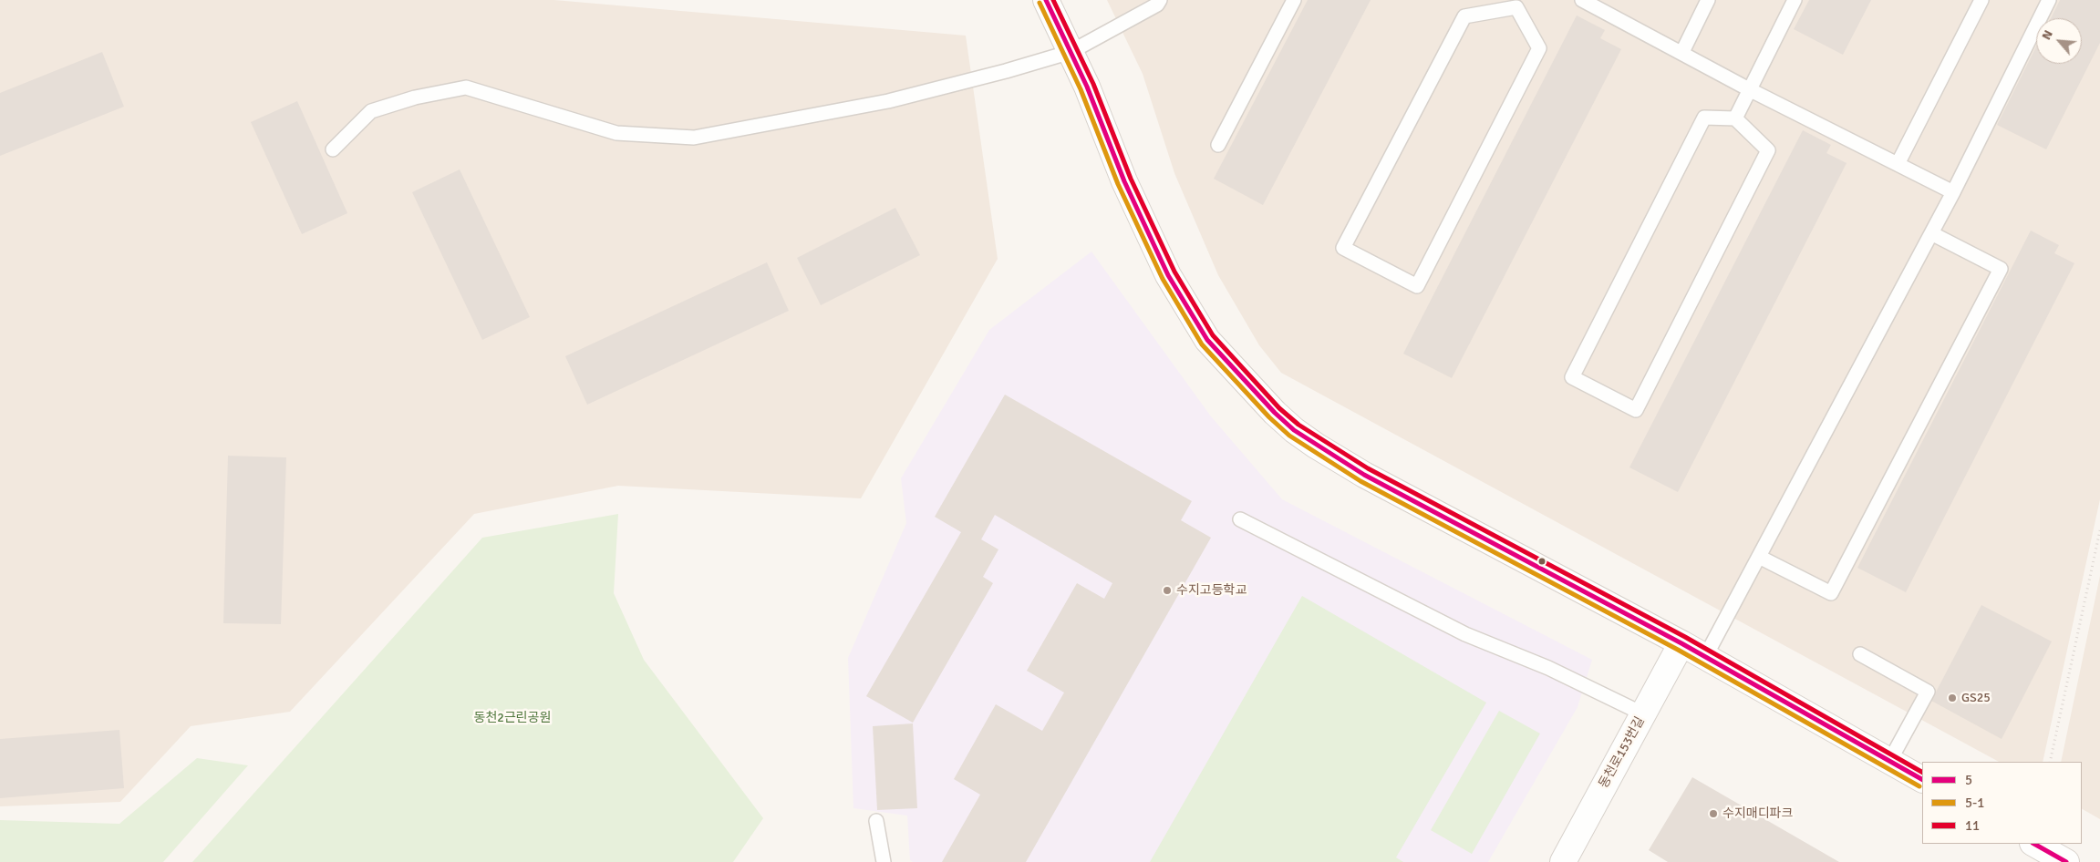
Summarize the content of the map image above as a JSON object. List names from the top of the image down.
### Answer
{
  "streets": {
    "street": ["동천로153번길"]
  },
  "parks": ["동천2근린공원"],
  "places": ["수지고등학교", "GS25", "수지매디파크"],
  "lines": ["transit line 5", "transit line 11", "transit line 5-1"],
  "legend": ["5", "5-1", "11"],
  "north": "top left"
}
